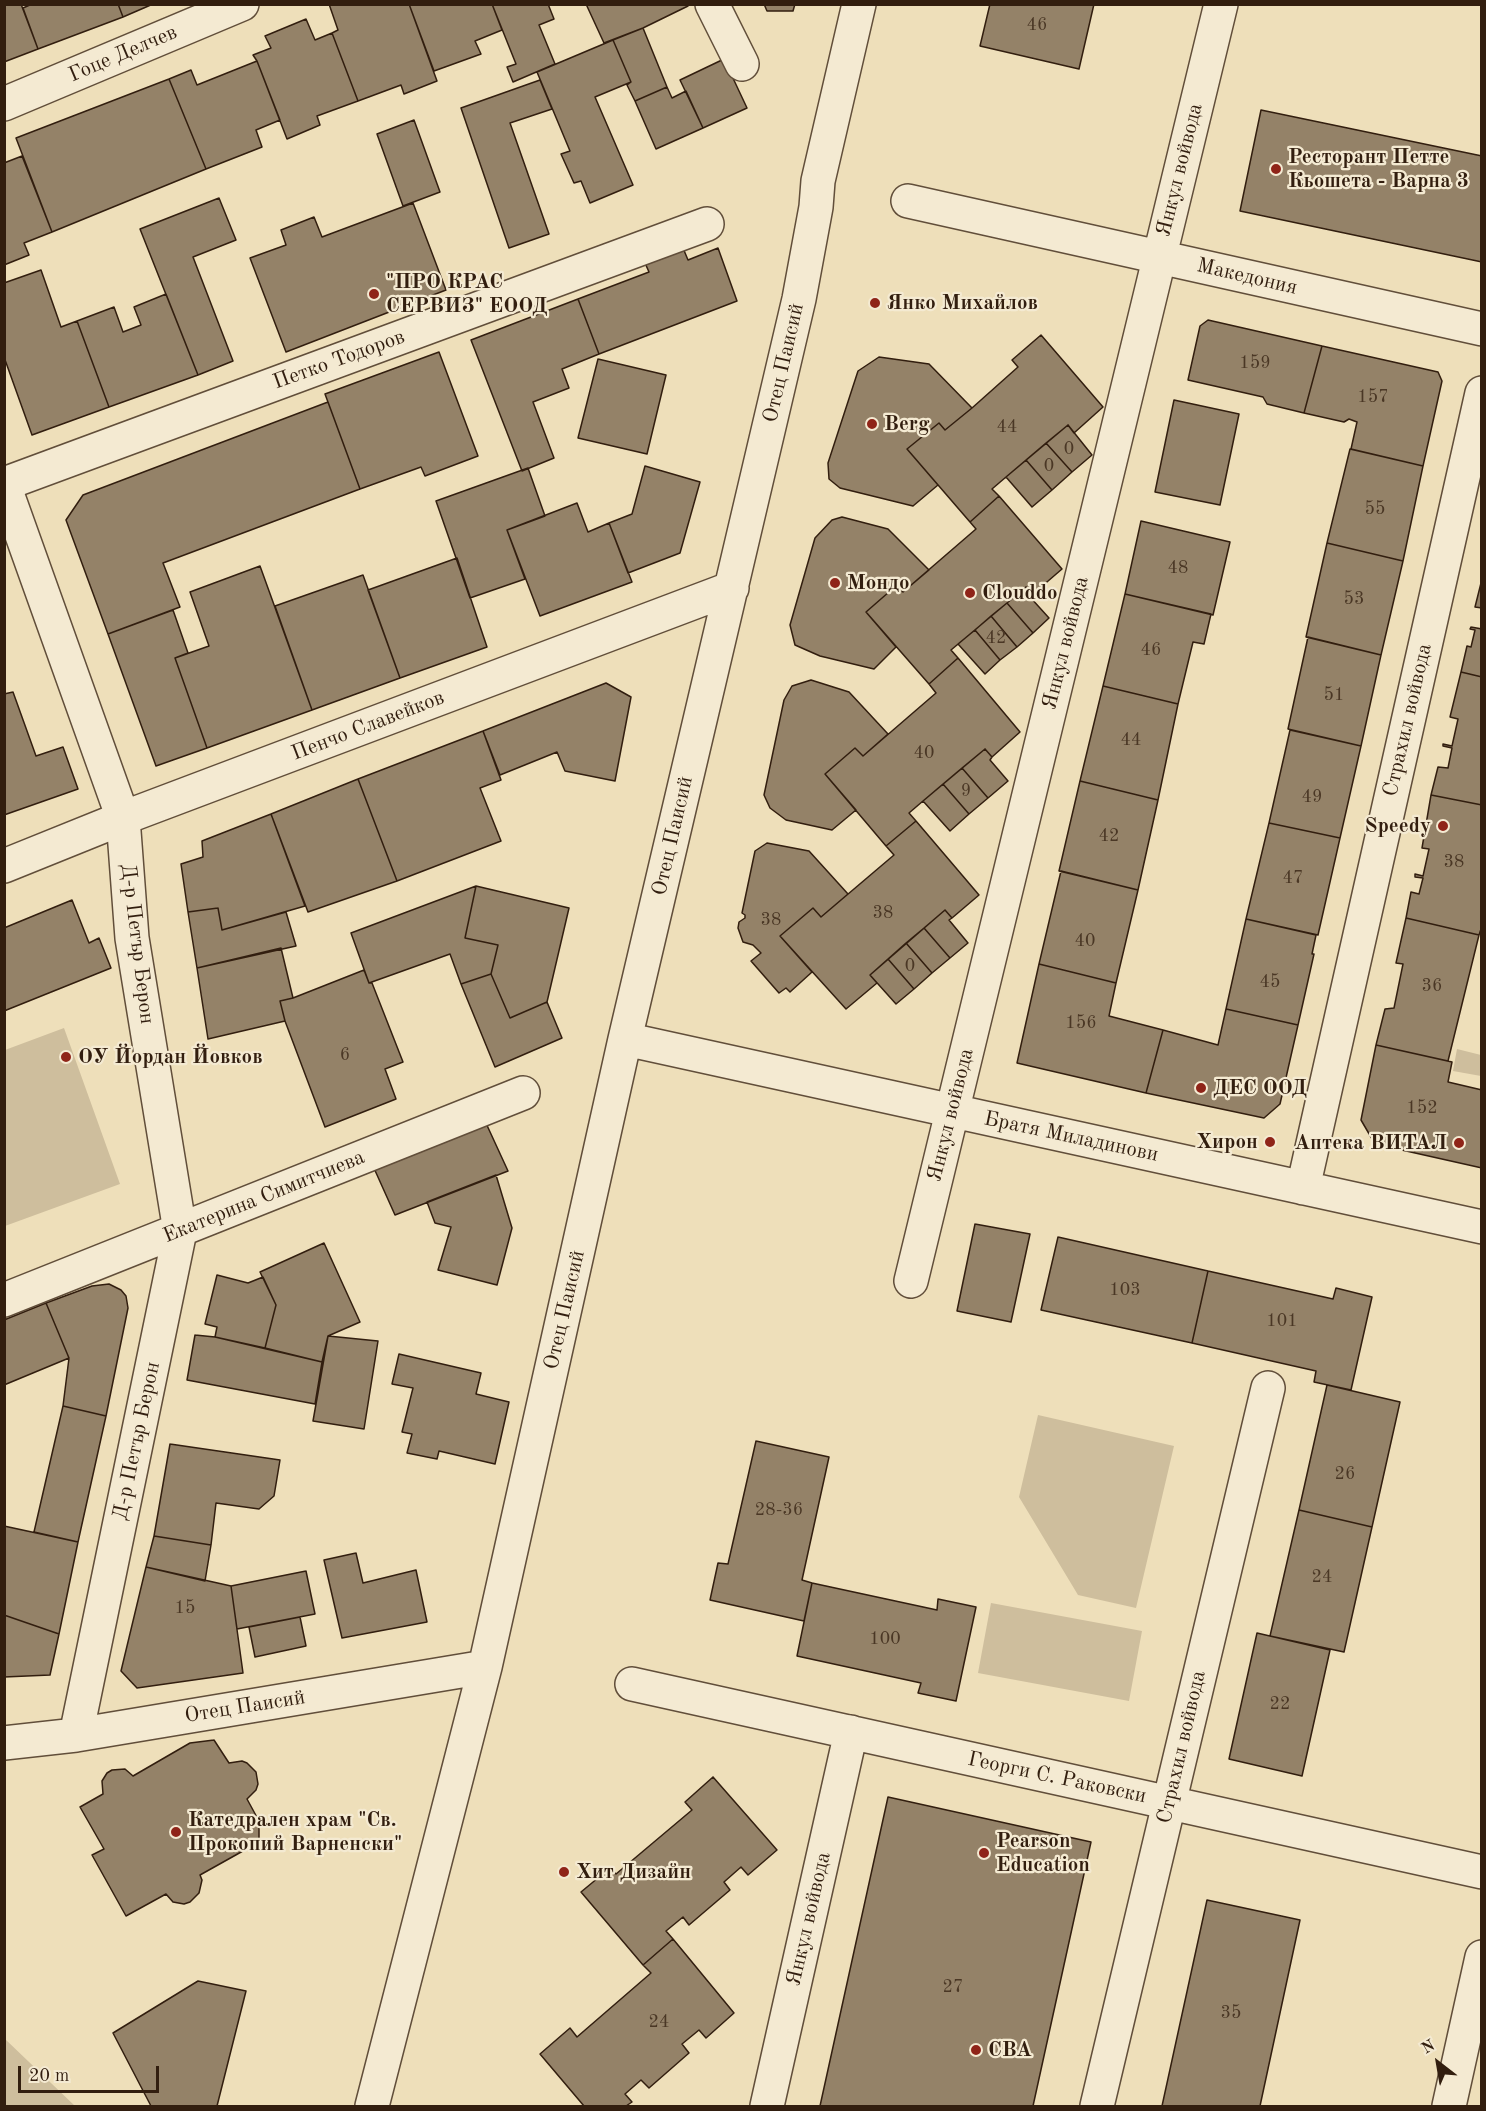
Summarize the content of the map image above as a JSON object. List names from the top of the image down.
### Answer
{
  "streets": {
    "street": [
      "Гоце Делчев",
      "Янкул войвода",
      "Македония",
      "Петко Тодоров",
      "Отец Паисий",
      "Страхил войвода",
      "Пенчо Славейков",
      "Д-р Петър Берон",
      "Братя Миладинови",
      "Екатерина Симитчиева",
      "Георги С. Раковски"
    ]
  },
  "crossings": [
    ["Янкул войвода", "Македония"],
    ["Янкул войвода", "Братя Миладинови"],
    ["Янкул войвода", "Георги С. Раковски"],
    ["Петко Тодоров", "Д-р Петър Берон"],
    ["Отец Паисий", "Пенчо Славейков"],
    ["Отец Паисий", "Д-р Петър Берон"],
    ["Отец Паисий", "Братя Миладинови"],
    ["Страхил войвода", "Братя Миладинови"],
    ["Страхил войвода", "Георги С. Раковски"],
    ["Пенчо Славейков", "Д-р Петър Берон"],
    ["Д-р Петър Берон", "Екатерина Симитчиева"]
  ],
  "places": [
    "Ресторант Петте Кьошета - Варна 3",
    "\"ПРО КРАС СЕРВИЗ\" ЕООД",
    "Янко Михайлов",
    "Berg",
    "Мондо",
    "Clouddo",
    "Speedy",
    "ОУ Йордан Йовков",
    "ДЕС ООД",
    "Хирон",
    "Аптека ВИТАЛ",
    "Катедрален храм \"Св. Прокопий Варненски\"",
    "Pearson Education",
    "Хит Дизайн",
    "CBA"
  ],
  "house_numbers": [
    "46",
    "159",
    "157",
    "44",
    "0",
    "0",
    "55",
    "48",
    "53",
    "42",
    "46",
    "51",
    "44",
    "40",
    "9",
    "49",
    "42",
    "38",
    "47",
    "38",
    "38",
    "40",
    "0",
    "45",
    "36",
    "156",
    "6",
    "152",
    "103",
    "101",
    "26",
    "28-36",
    "24",
    "15",
    "100",
    "22",
    "27",
    "35",
    "24"
  ],
  "scale_bar": "20 m",
  "north": "top left"
}
